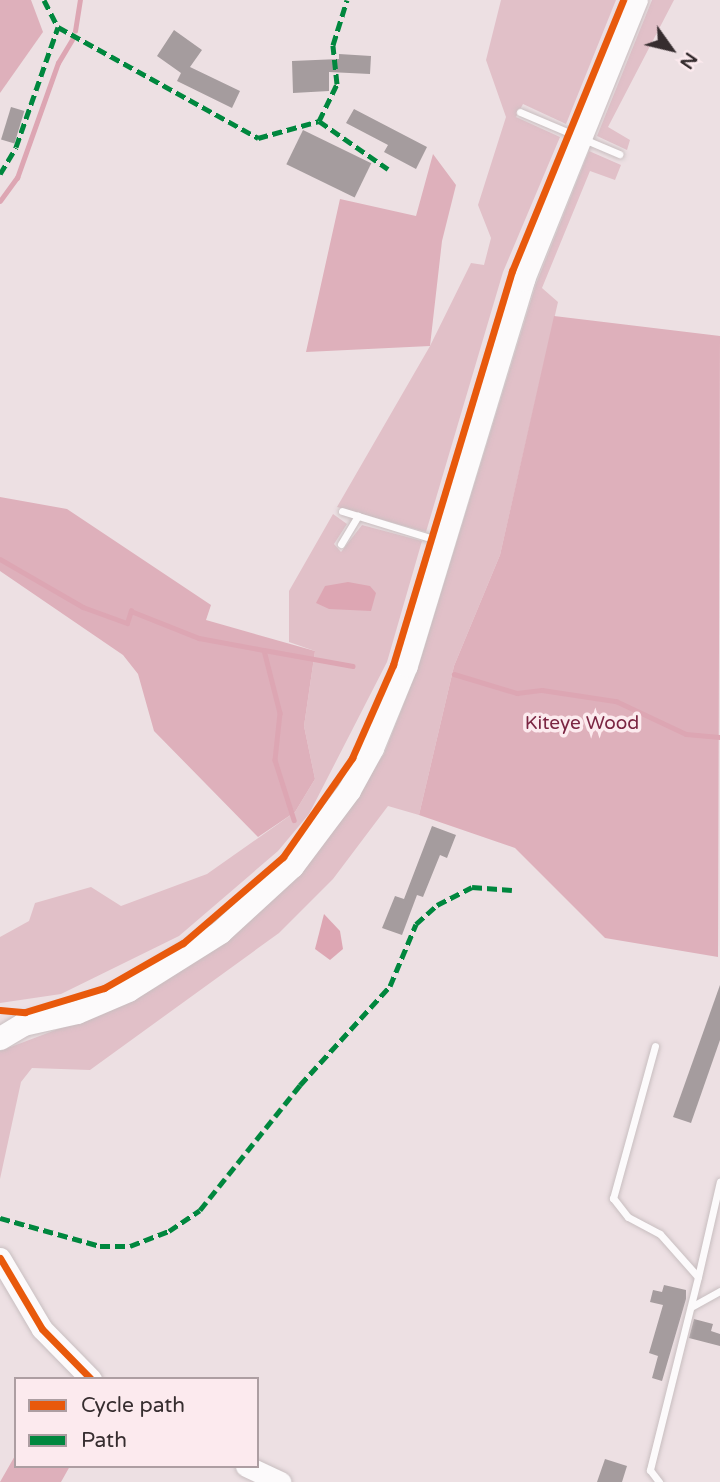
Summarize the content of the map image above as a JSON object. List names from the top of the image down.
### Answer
{
  "parks": ["Kiteye Wood"],
  "legend": ["Cycle path", "Path"],
  "north": "bottom right"
}
